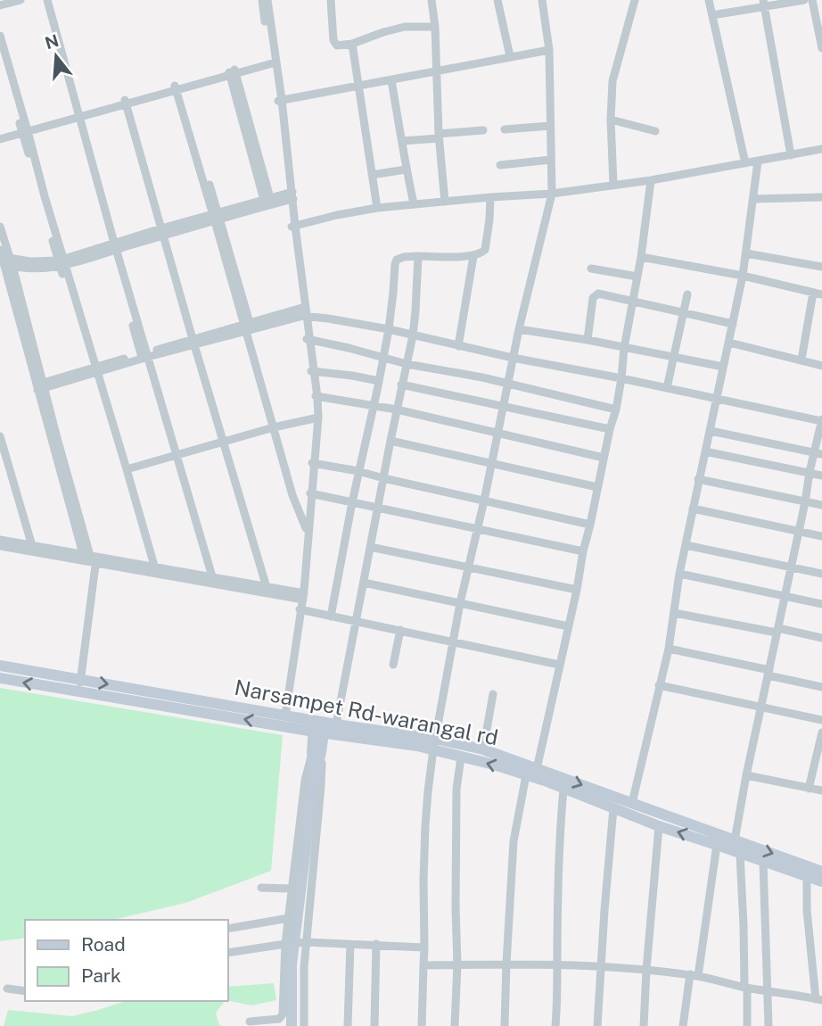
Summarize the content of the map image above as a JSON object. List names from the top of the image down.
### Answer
{
  "streets": {
    "main road": ["Narsampet Rd-warangal rd"]
  },
  "legend": ["Road", "Park"],
  "north": "top"
}
